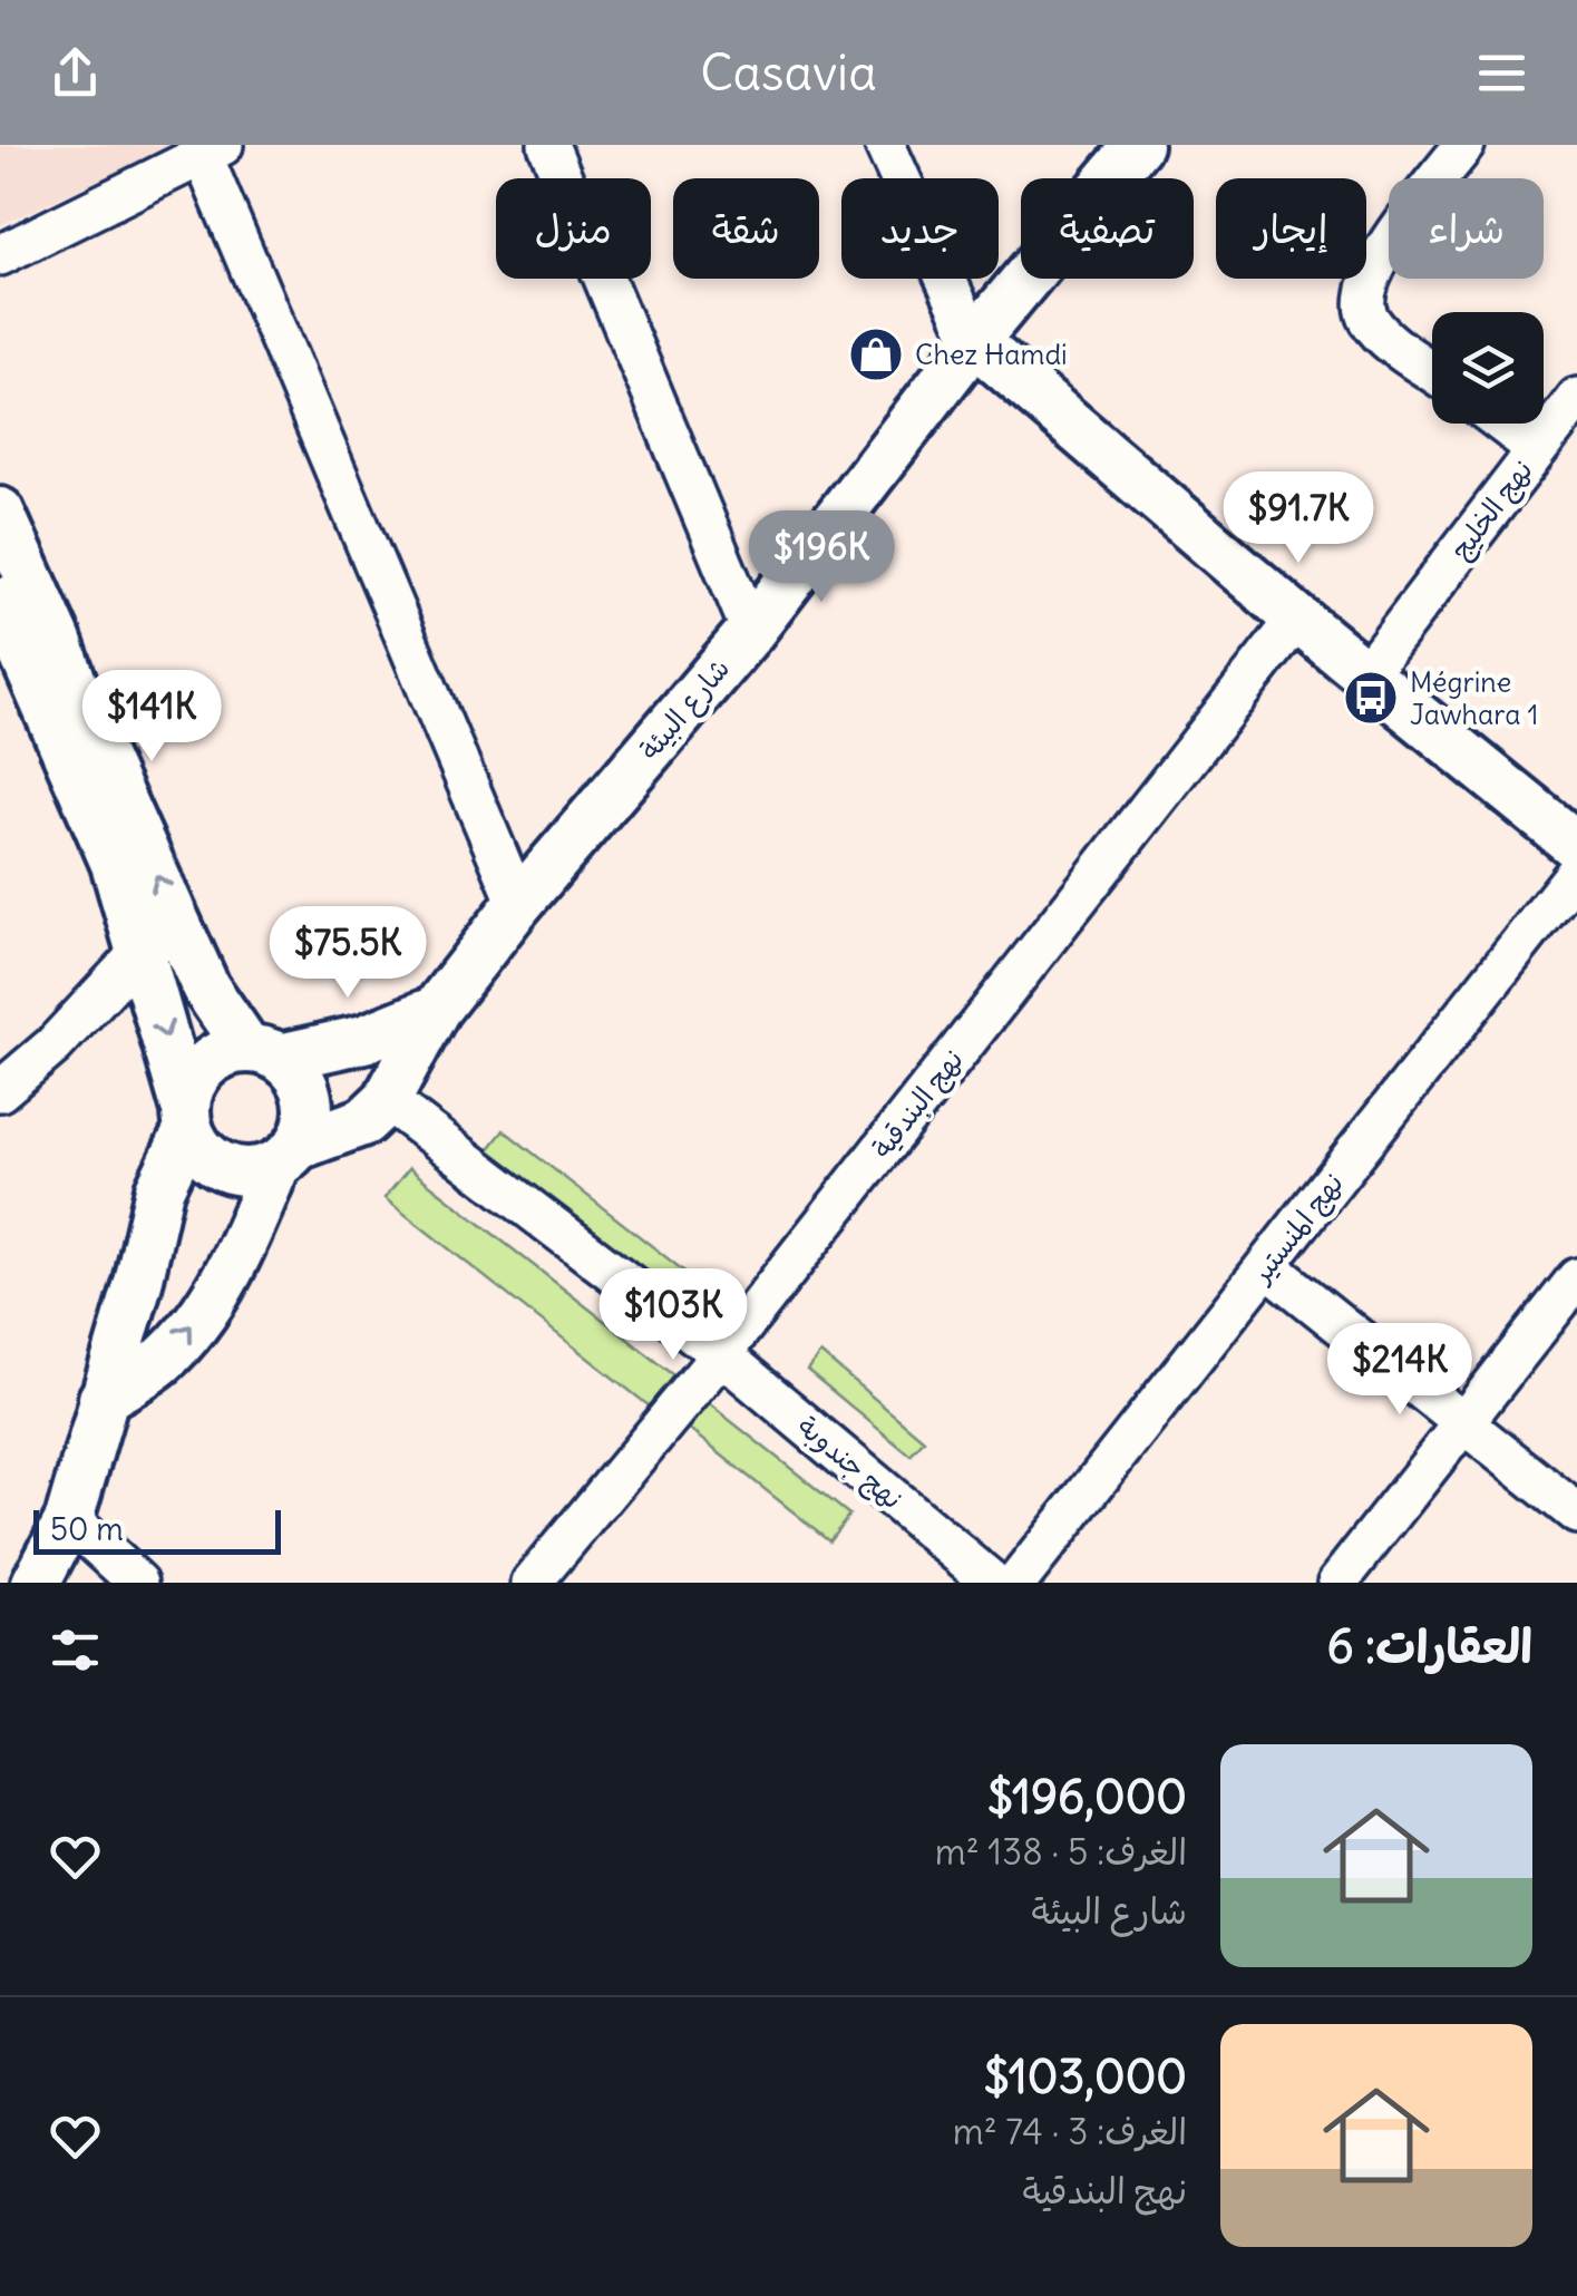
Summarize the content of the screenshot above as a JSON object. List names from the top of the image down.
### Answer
{
  "streets": {
    "street": [
      "نهج الخليج",
      "شارع البيئة",
      "نهج البندقية",
      "نهج المنستير",
      "نهج جندوبة"
    ]
  },
  "crossings": [
    ["شارع البيئة", "نهج جندوبة"],
    ["نهج البندقية", "نهج جندوبة"]
  ],
  "places": {
    "shop": ["Chez Hamdi"],
    "bus stop": ["Mégrine Jawhara 1"]
  },
  "scale_bar": "50 m",
  "page": {
    "header": "Casavia",
    "chip": [
      "شراء",
      "إيجار",
      "تصفية",
      "جديد",
      "شقة",
      "منزل"
    ],
    "price": [
      "$91.7K",
      "$196K",
      "$141K",
      "$75.5K",
      "$103K",
      "$214K"
    ],
    "scale": "50 m",
    "heading": "العقارات: 6",
    "list": [
      {
        "name": "$196,000",
        "note": "الغرف: 5 · 138 m² · شارع البيئة"
      },
      {
        "name": "$103,000",
        "note": "الغرف: 3 · 74 m² · نهج البندقية"
      }
    ]
  }
}
